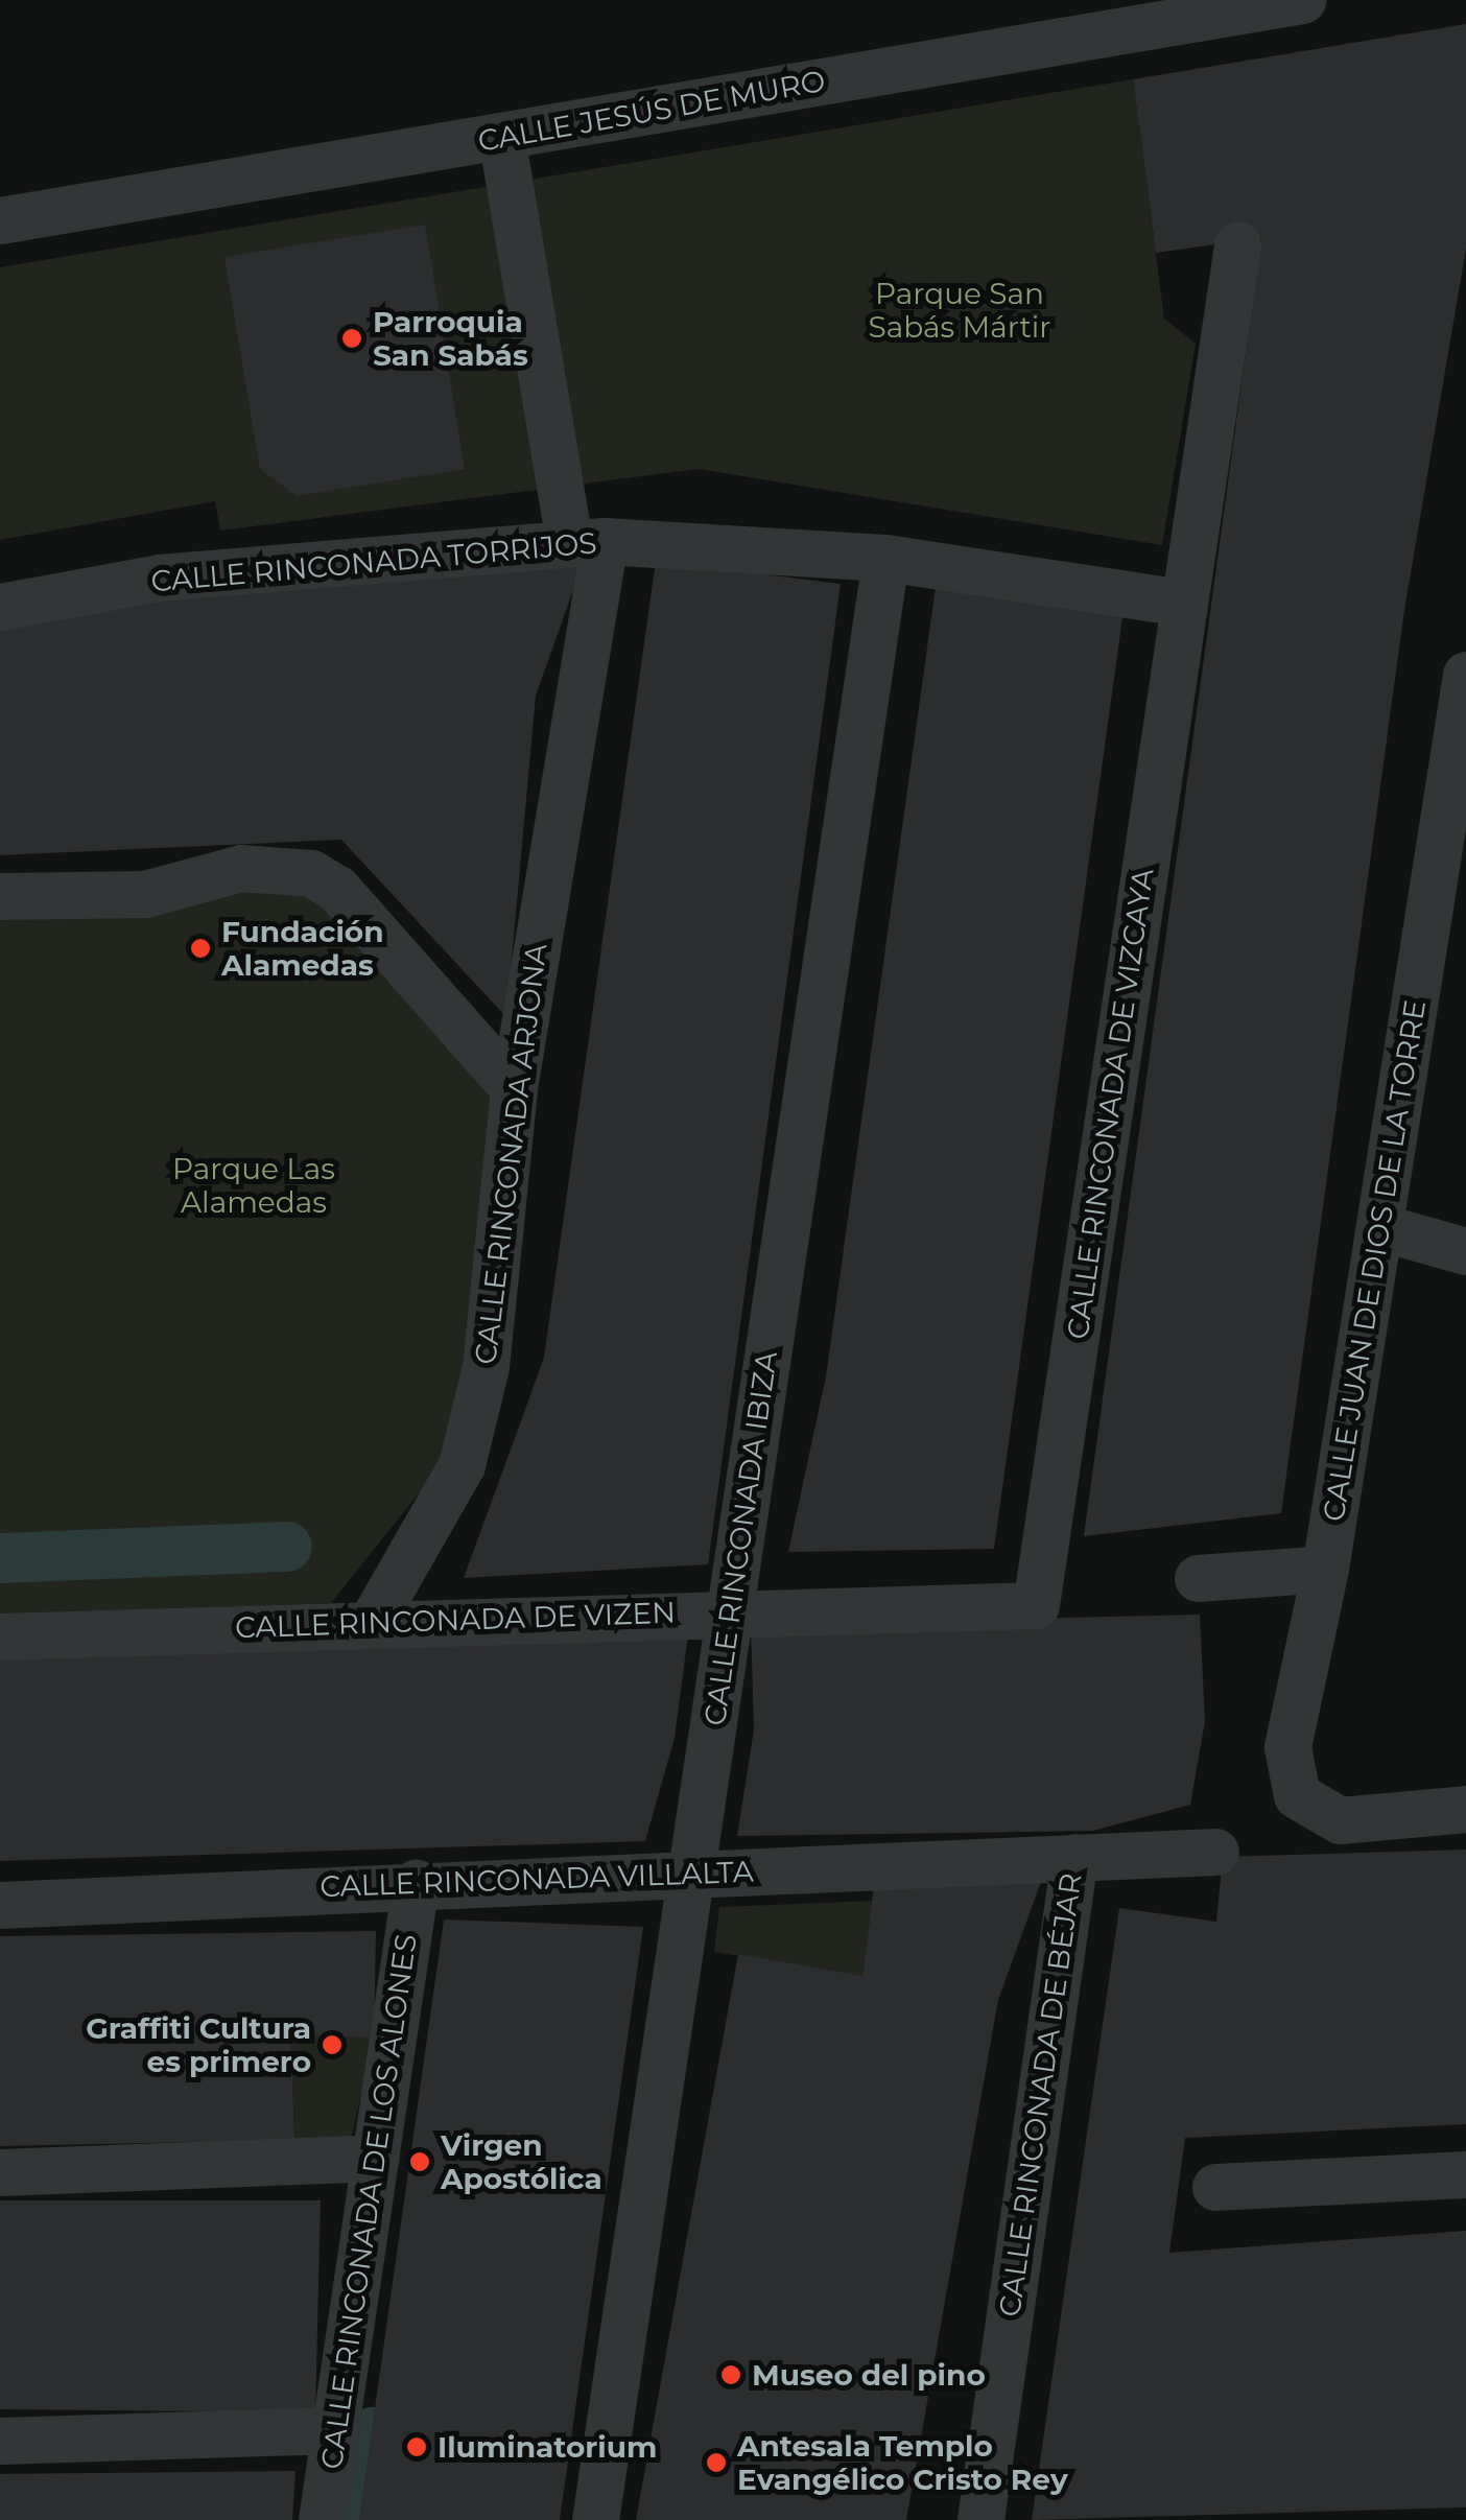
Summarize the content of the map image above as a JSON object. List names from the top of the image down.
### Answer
{
  "streets": {
    "street": [
      "CALLE JESÚS DE MURO",
      "CALLE RINCONADA TORRIJOS",
      "CALLE RINCONADA DE VIZCAYA",
      "CALLE RINCONADA ARJONA",
      "CALLE JUAN DE DIOS DE LA TORRE",
      "CALLE RINCONADA IBIZA",
      "CALLE RINCONADA DE VIZEN",
      "CALLE RINCONADA VILLALTA",
      "CALLE RINCONADA DE BÉJAR",
      "CALLE RINCONADA DE LOS ALONES"
    ]
  },
  "crossings": [
    ["CALLE JESÚS DE MURO", "CALLE RINCONADA ARJONA"],
    ["CALLE RINCONADA TORRIJOS", "CALLE RINCONADA DE VIZCAYA"],
    ["CALLE RINCONADA TORRIJOS", "CALLE RINCONADA ARJONA"],
    ["CALLE RINCONADA TORRIJOS", "CALLE RINCONADA IBIZA"],
    ["CALLE RINCONADA DE VIZCAYA", "CALLE RINCONADA DE VIZEN"],
    ["CALLE RINCONADA ARJONA", "CALLE RINCONADA DE VIZEN"],
    ["CALLE RINCONADA IBIZA", "CALLE RINCONADA DE VIZEN"],
    ["CALLE RINCONADA IBIZA", "CALLE RINCONADA VILLALTA"],
    ["CALLE RINCONADA VILLALTA", "CALLE RINCONADA DE BÉJAR"],
    ["CALLE RINCONADA VILLALTA", "CALLE RINCONADA DE LOS ALONES"]
  ],
  "parks": ["Parque San Sabás Mártir", "Parque Las Alamedas"],
  "places": [
    "Parroquia San Sabás",
    "Fundación Alamedas",
    "Graffiti Cultura es primero",
    "Virgen Apostólica",
    "Museo del pino",
    "Iluminatorium",
    "Antesala Templo Evangélico Cristo Rey"
  ]
}
